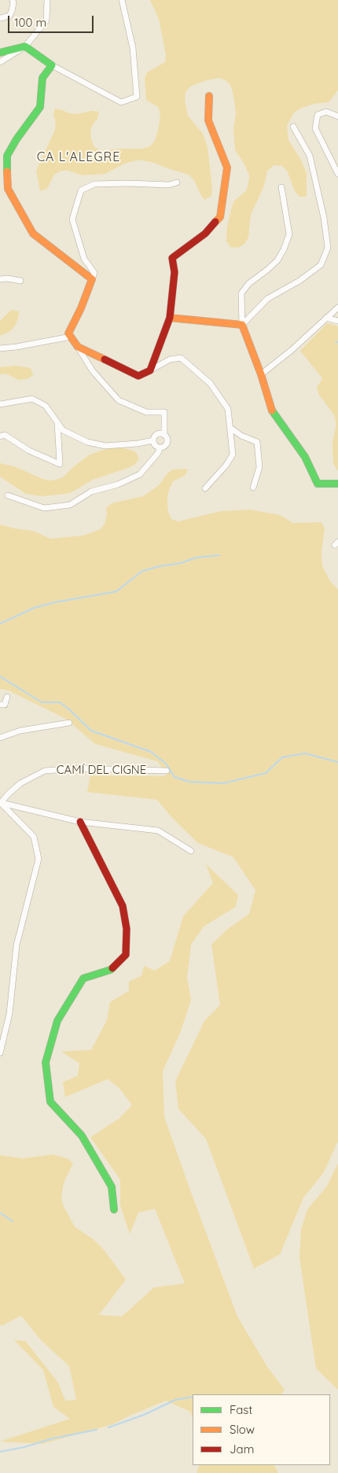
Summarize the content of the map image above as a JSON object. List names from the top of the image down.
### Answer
{
  "streets": {
    "street": ["CAMÍ DEL CIGNE"]
  },
  "districts": ["CA L'ALEGRE"],
  "legend": ["Fast", "Slow", "Jam"],
  "scale_bar": "100 m"
}
